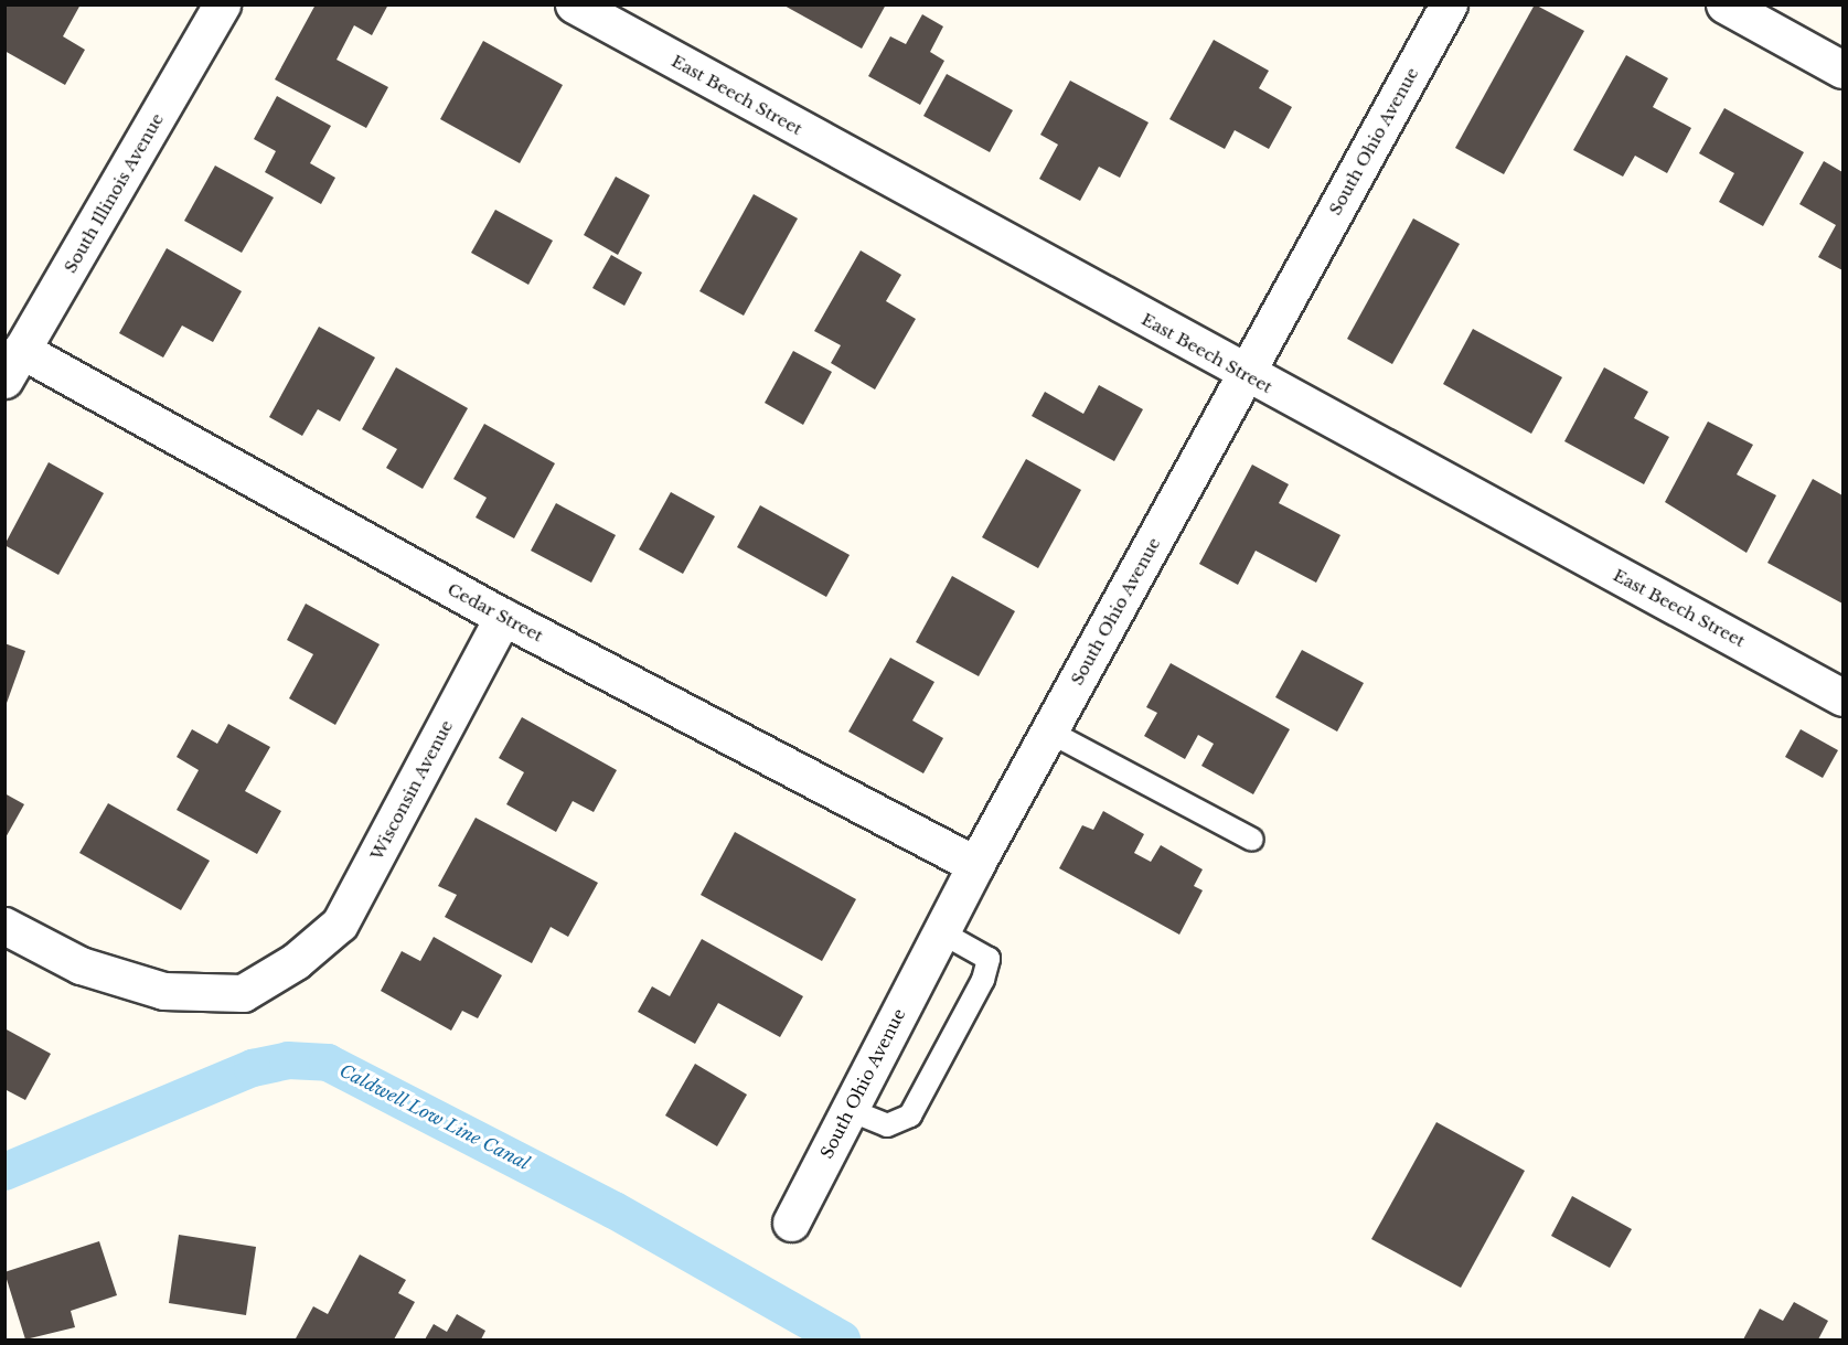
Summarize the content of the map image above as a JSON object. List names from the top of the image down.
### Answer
{
  "streets": {
    "street": [
      "East Beech Street",
      "South Ohio Avenue",
      "South Illinois Avenue",
      "Cedar Street",
      "Wisconsin Avenue"
    ]
  },
  "crossings": [
    ["East Beech Street", "South Ohio Avenue"],
    ["South Ohio Avenue", "Cedar Street"],
    ["South Illinois Avenue", "Cedar Street"],
    ["Cedar Street", "Wisconsin Avenue"]
  ],
  "water": ["Caldwell Low Line Canal"]
}
